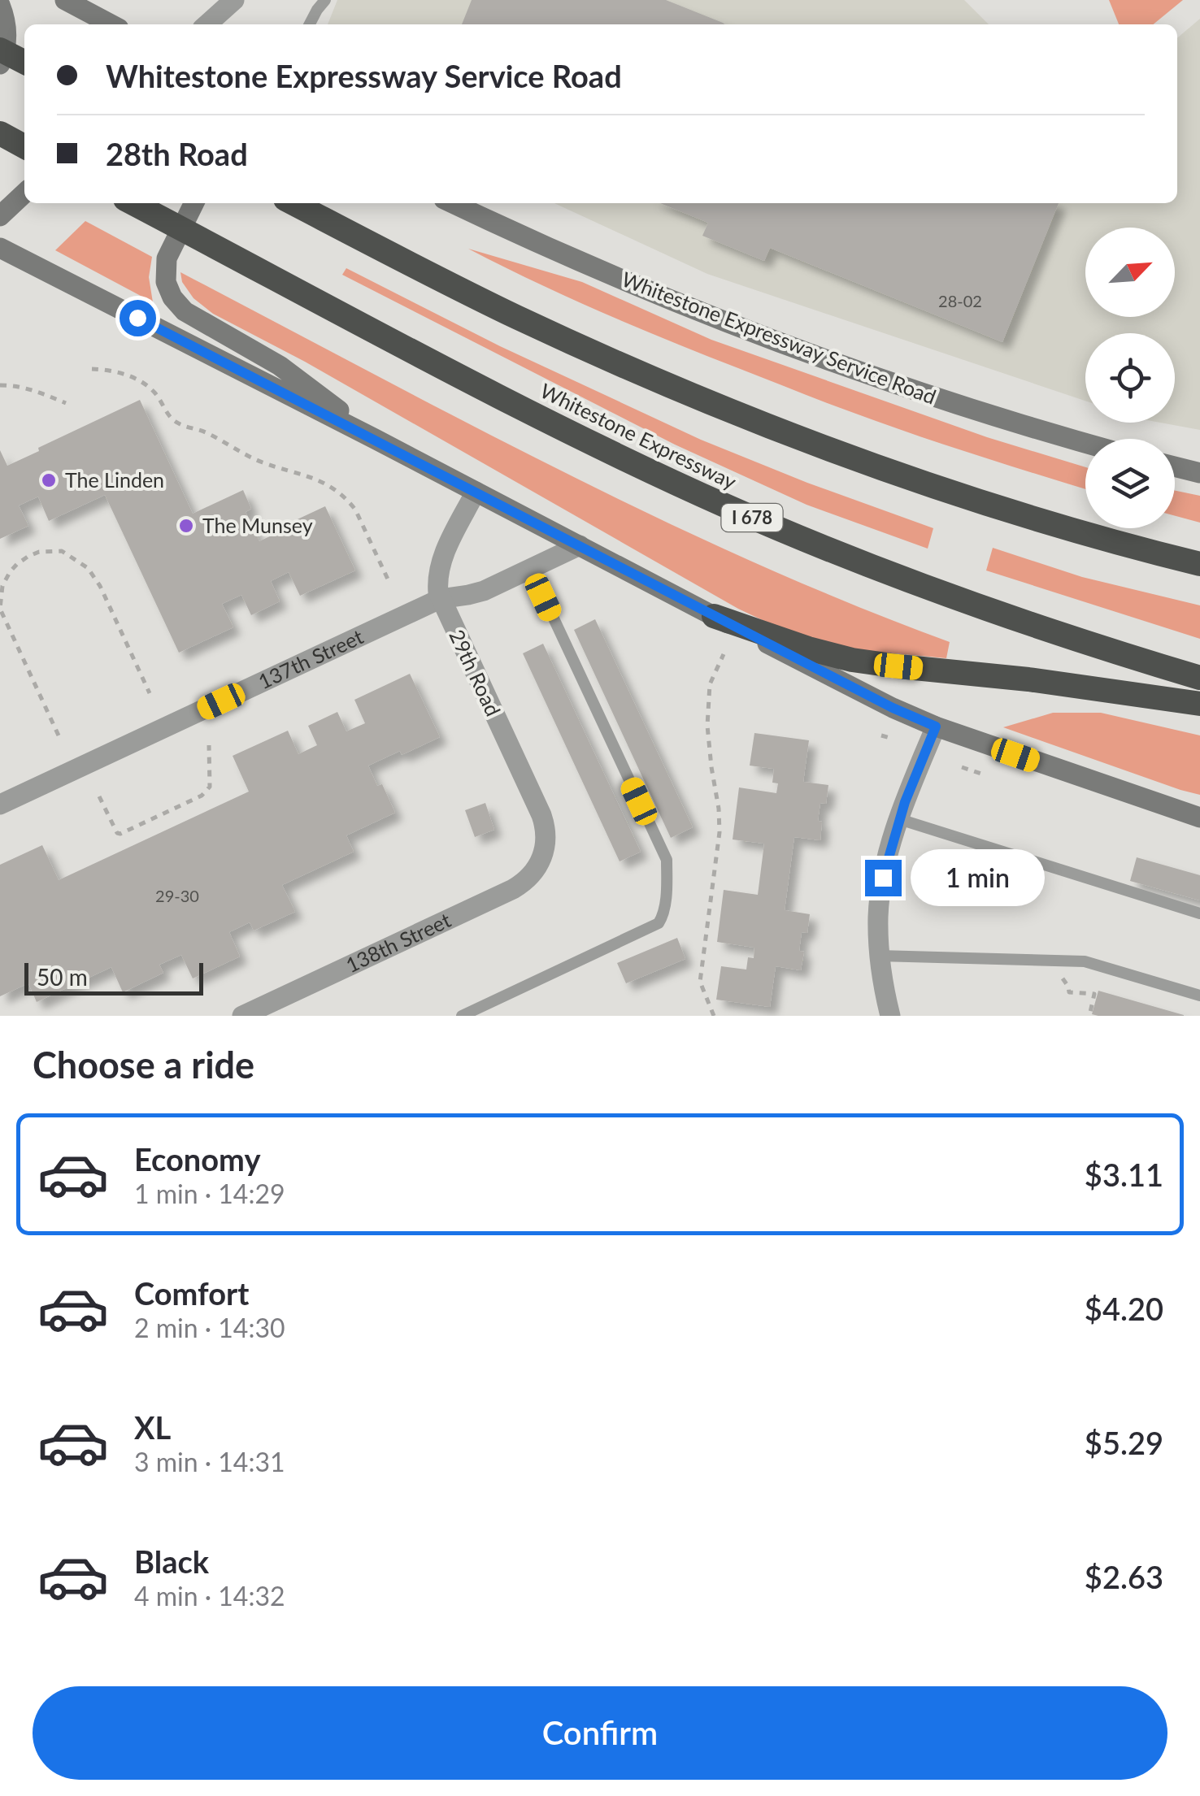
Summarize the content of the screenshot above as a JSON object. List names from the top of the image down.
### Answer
{
  "streets": {
    "highway": ["Whitestone Expressway", "I 678"],
    "main road": ["Whitestone Expressway Service Road"],
    "street": ["137th Street", "29th Road", "138th Street"]
  },
  "crossings": [
    ["137th Street", "29th Road"],
    ["29th Road", "138th Street"]
  ],
  "places": ["The Linden", "The Munsey"],
  "house_numbers": ["28-02", "29-30"],
  "scale_bar": "50 m",
  "north": "top right",
  "page": {
    "banner": ["Whitestone Expressway Service Road", "28th Road"],
    "bubble": "1 min",
    "scale": "50 m",
    "heading": "Choose a ride",
    "list": [
      {
        "name": "Economy",
        "note": "1 min · 14:29",
        "value": "$3.11"
      },
      {
        "name": "Comfort",
        "note": "2 min · 14:30",
        "value": "$4.20"
      },
      {
        "name": "XL",
        "note": "3 min · 14:31",
        "value": "$5.29"
      },
      {
        "name": "Black",
        "note": "4 min · 14:32",
        "value": "$2.63"
      }
    ],
    "buttons": "Confirm"
  }
}
